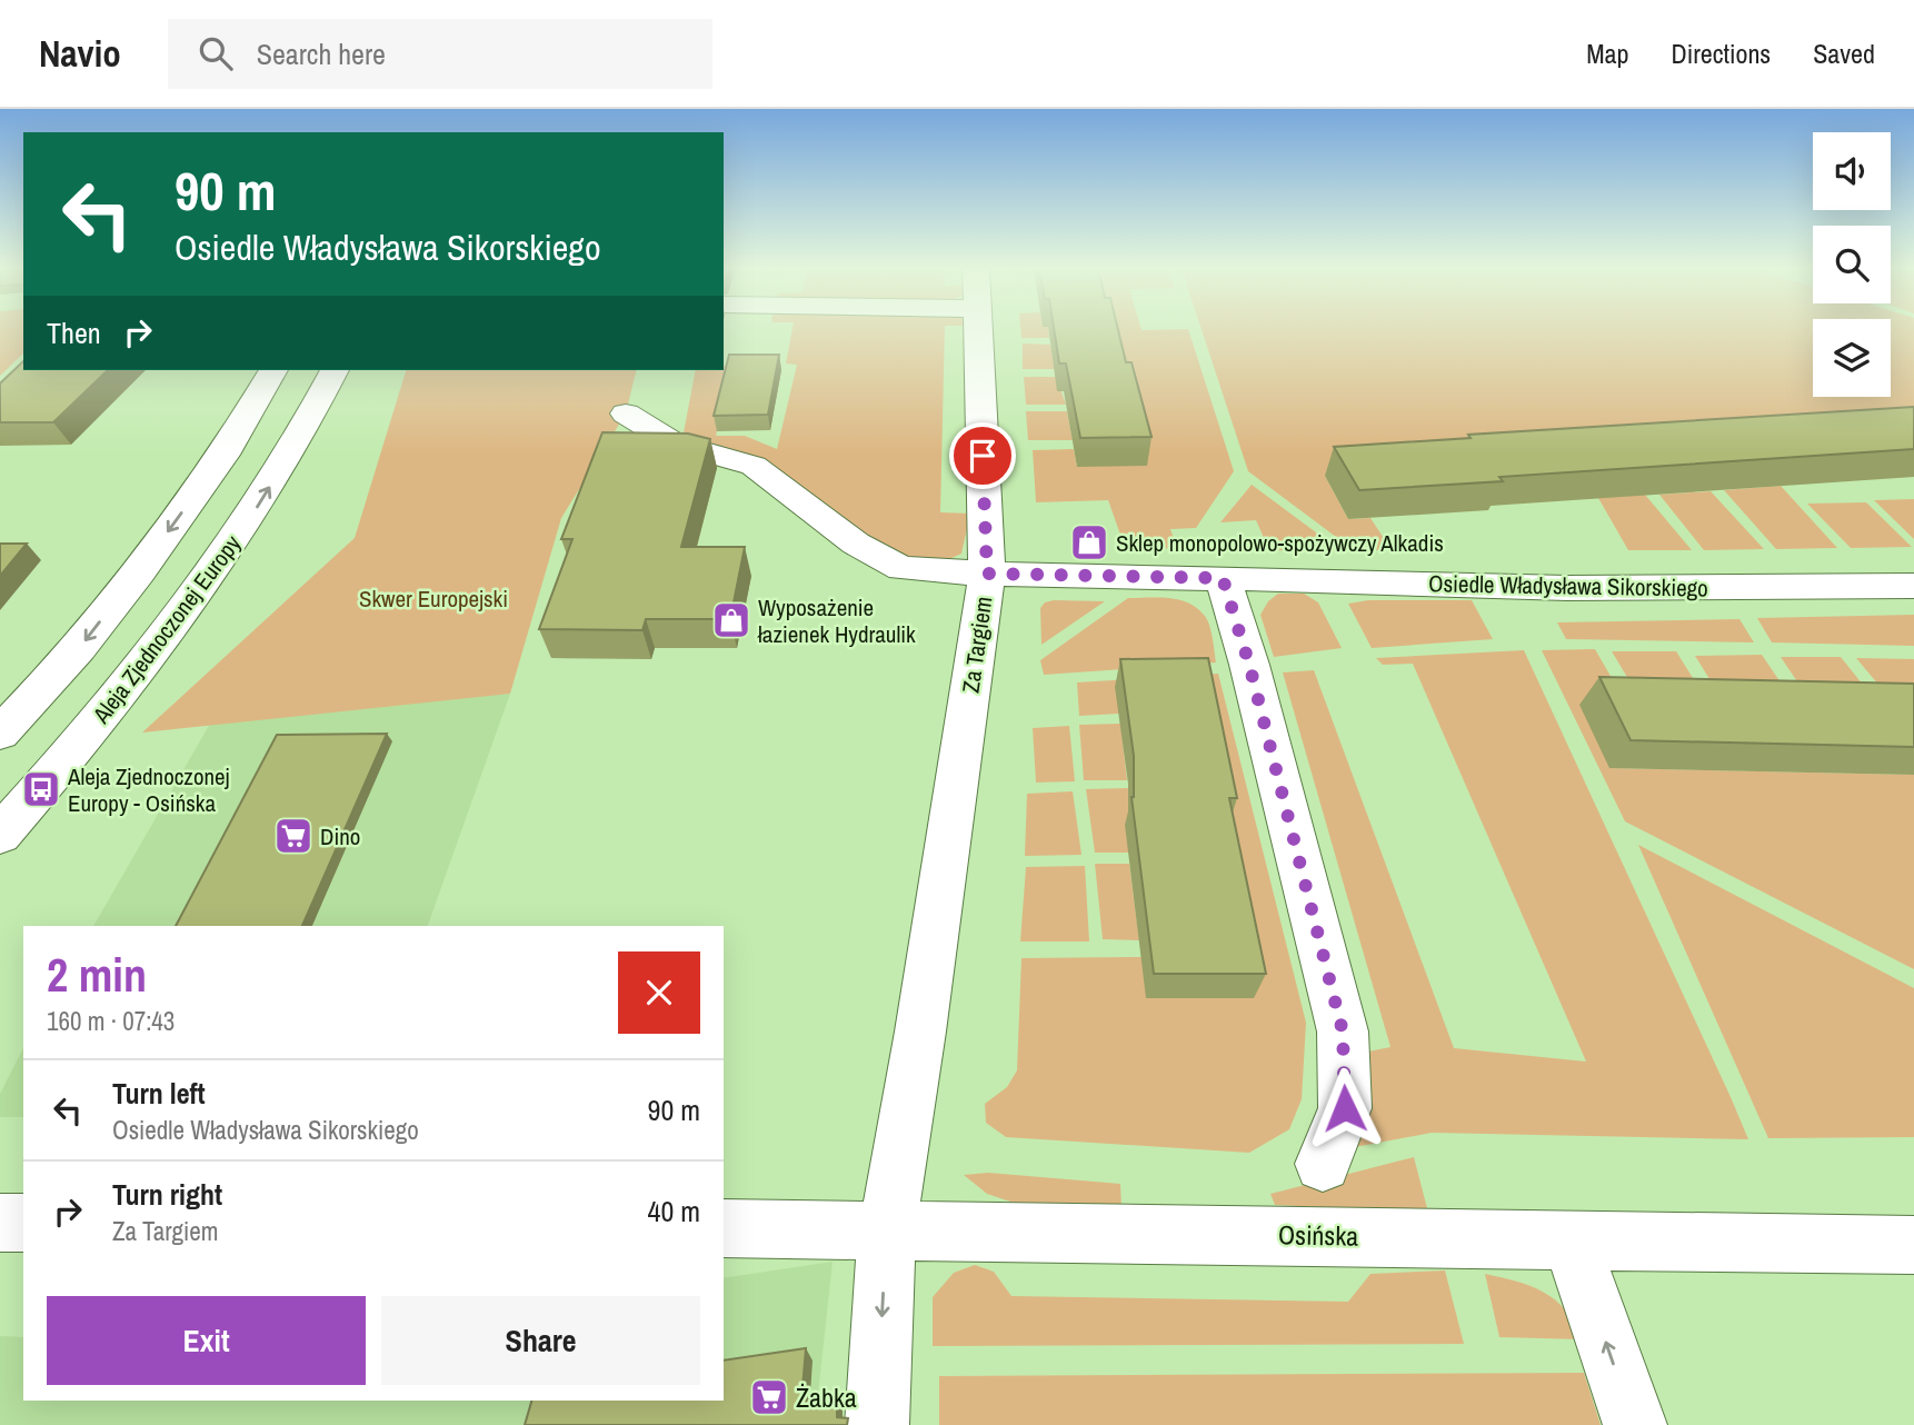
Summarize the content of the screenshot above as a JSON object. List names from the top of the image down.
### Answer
{
  "streets": {
    "street": [
      "Osiedle Władysława Sikorskiego",
      "Aleja Zjednoczonej Europy",
      "Za Targiem",
      "Osińska"
    ]
  },
  "crossings": [
    ["Osiedle Władysława Sikorskiego", "Za Targiem"],
    ["Za Targiem", "Osińska"]
  ],
  "parks": ["Skwer Europejski"],
  "places": {
    "shop": ["Sklep monopolowo-spożywczy Alkadis", "Wyposażenie łazienek Hydraulik"],
    "bus stop": ["Aleja Zjednoczonej Europy - Osińska"],
    "supermarket": ["Dino", "Żabka"]
  },
  "page": {
    "header": "Navio",
    "search": "Search here",
    "nav": ["Map", "Directions", "Saved"],
    "turn": ["90 m", "Osiedle Władysława Sikorskiego"],
    "then": "Then",
    "heading": ["2 min", "160 m · 07:43"],
    "list": [
      {
        "name": "Turn left",
        "note": "Osiedle Władysława Sikorskiego",
        "value": "90 m"
      },
      {
        "name": "Turn right",
        "note": "Za Targiem",
        "value": "40 m"
      }
    ],
    "buttons": ["Exit", "Share"]
  }
}
